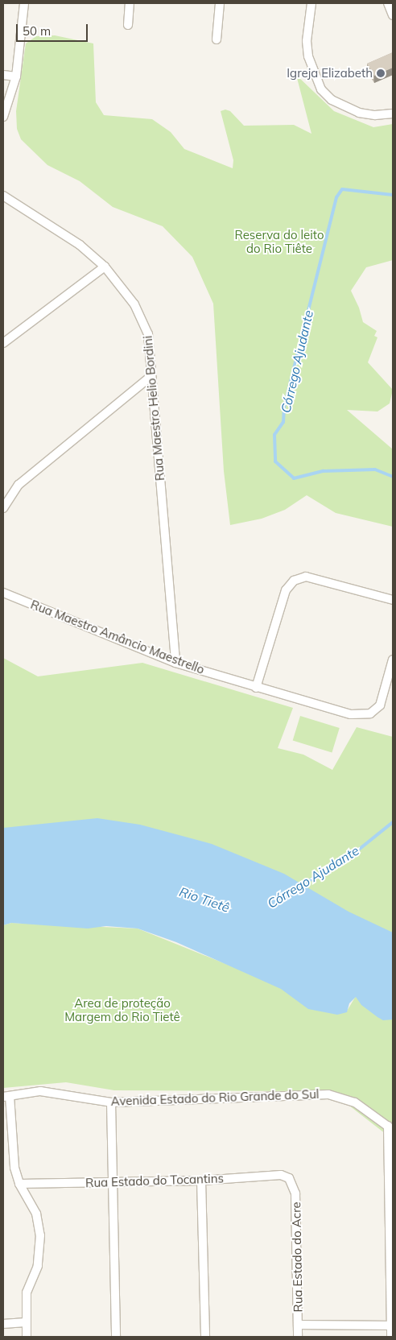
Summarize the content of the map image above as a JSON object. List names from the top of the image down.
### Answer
{
  "streets": {
    "street": [
      "Rua Maestro Helio Bordini",
      "Rua Maestro Amâncio Maestrello",
      "Avenida Estado do Rio Grande do Sul",
      "Rua Estado do Tocantins",
      "Rua Estado do Acre"
    ]
  },
  "crossings": [
    ["Rua Maestro Helio Bordini", "Rua Maestro Amâncio Maestrello"],
    ["Rua Estado do Tocantins", "Rua Estado do Acre"]
  ],
  "water": ["Córrego Ajudante", "Rio Tietê"],
  "parks": ["Reserva do leito do Rio Tiête", "Area de proteção Margem do Rio Tietê"],
  "places": ["Igreja Elizabeth"],
  "scale_bar": "50 m"
}
